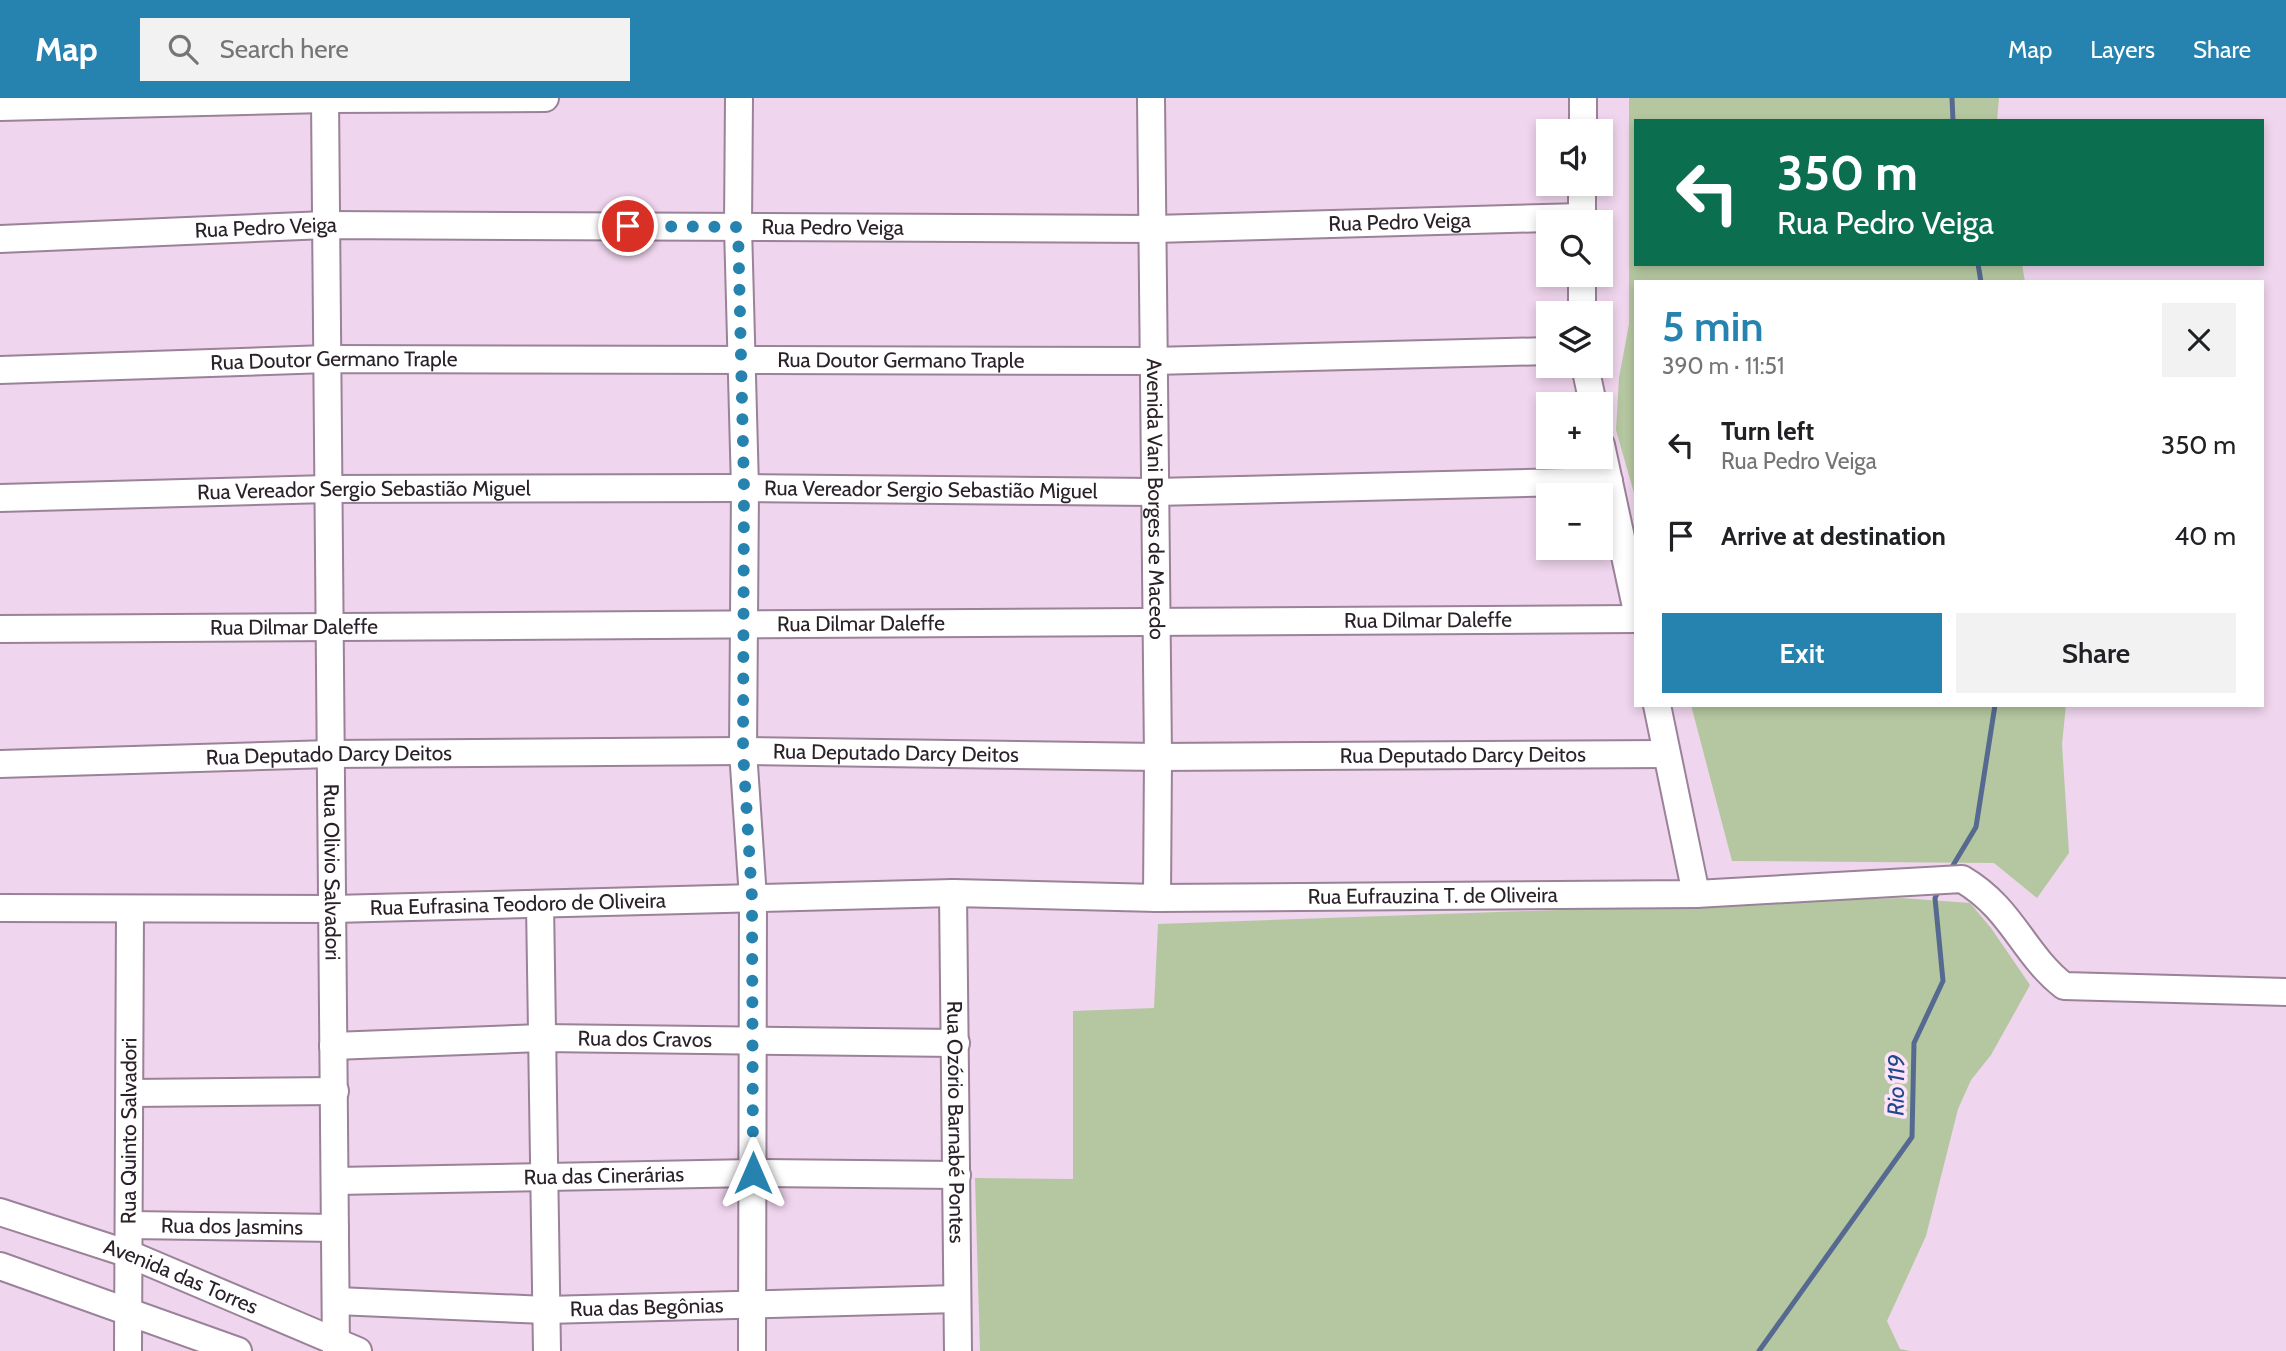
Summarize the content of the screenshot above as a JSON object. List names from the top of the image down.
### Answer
{
  "streets": {
    "street": [
      "Rua Pedro Veiga",
      "Rua Doutor Germano Traple",
      "Rua Vereador Sergio Sebastião Miguel",
      "Avenida Vani Borges de Macedo",
      "Rua Dilmar Daleffe",
      "Rua Deputado Darcy Deitos",
      "Rua Olivio Salvadori",
      "Rua Eufrauzina T. de Oliveira",
      "Rua Eufrasina Teodoro de Oliveira",
      "Rua dos Cravos",
      "Rua Ozório Barnabé Pontes",
      "Rua Quinto Salvadori",
      "Rua das Cinerárias",
      "Rua dos Jasmins",
      "Avenida das Torres",
      "Rua das Begônias"
    ]
  },
  "crossings": [
    ["Rua Pedro Veiga", "Avenida Vani Borges de Macedo"],
    ["Rua Pedro Veiga", "Rua Olivio Salvadori"],
    ["Rua Doutor Germano Traple", "Avenida Vani Borges de Macedo"],
    ["Rua Doutor Germano Traple", "Rua Olivio Salvadori"],
    ["Rua Vereador Sergio Sebastião Miguel", "Avenida Vani Borges de Macedo"],
    ["Rua Vereador Sergio Sebastião Miguel", "Rua Olivio Salvadori"],
    ["Avenida Vani Borges de Macedo", "Rua Dilmar Daleffe"],
    ["Avenida Vani Borges de Macedo", "Rua Deputado Darcy Deitos"],
    ["Avenida Vani Borges de Macedo", "Rua Eufrauzina T. de Oliveira"],
    ["Rua Dilmar Daleffe", "Rua Olivio Salvadori"],
    ["Rua Deputado Darcy Deitos", "Rua Olivio Salvadori"],
    ["Rua Olivio Salvadori", "Rua Eufrasina Teodoro de Oliveira"],
    ["Rua Olivio Salvadori", "Rua dos Cravos"],
    ["Rua Olivio Salvadori", "Rua das Cinerárias"],
    ["Rua Olivio Salvadori", "Rua dos Jasmins"],
    ["Rua Olivio Salvadori", "Avenida das Torres"],
    ["Rua Olivio Salvadori", "Rua das Begônias"],
    ["Rua Eufrauzina T. de Oliveira", "Rua Eufrasina Teodoro de Oliveira"],
    ["Rua Eufrauzina T. de Oliveira", "Rua Ozório Barnabé Pontes"],
    ["Rua Eufrasina Teodoro de Oliveira", "Rua Ozório Barnabé Pontes"],
    ["Rua Eufrasina Teodoro de Oliveira", "Rua Quinto Salvadori"],
    ["Rua dos Cravos", "Rua Ozório Barnabé Pontes"],
    ["Rua Ozório Barnabé Pontes", "Rua das Cinerárias"],
    ["Rua Ozório Barnabé Pontes", "Rua das Begônias"],
    ["Rua Quinto Salvadori", "Rua dos Jasmins"],
    ["Rua Quinto Salvadori", "Avenida das Torres"]
  ],
  "water": ["Rio 119"],
  "page": {
    "header": "Map",
    "search": "Search here",
    "nav": ["Map", "Layers", "Share"],
    "map_buttons": ["+", "−"],
    "turn": ["350 m", "Rua Pedro Veiga"],
    "heading": ["5 min", "390 m · 11:51"],
    "list": [
      {
        "name": "Turn left",
        "note": "Rua Pedro Veiga",
        "value": "350 m"
      },
      {
        "name": "Arrive at destination",
        "value": "40 m"
      }
    ],
    "buttons": ["Exit", "Share"]
  }
}
